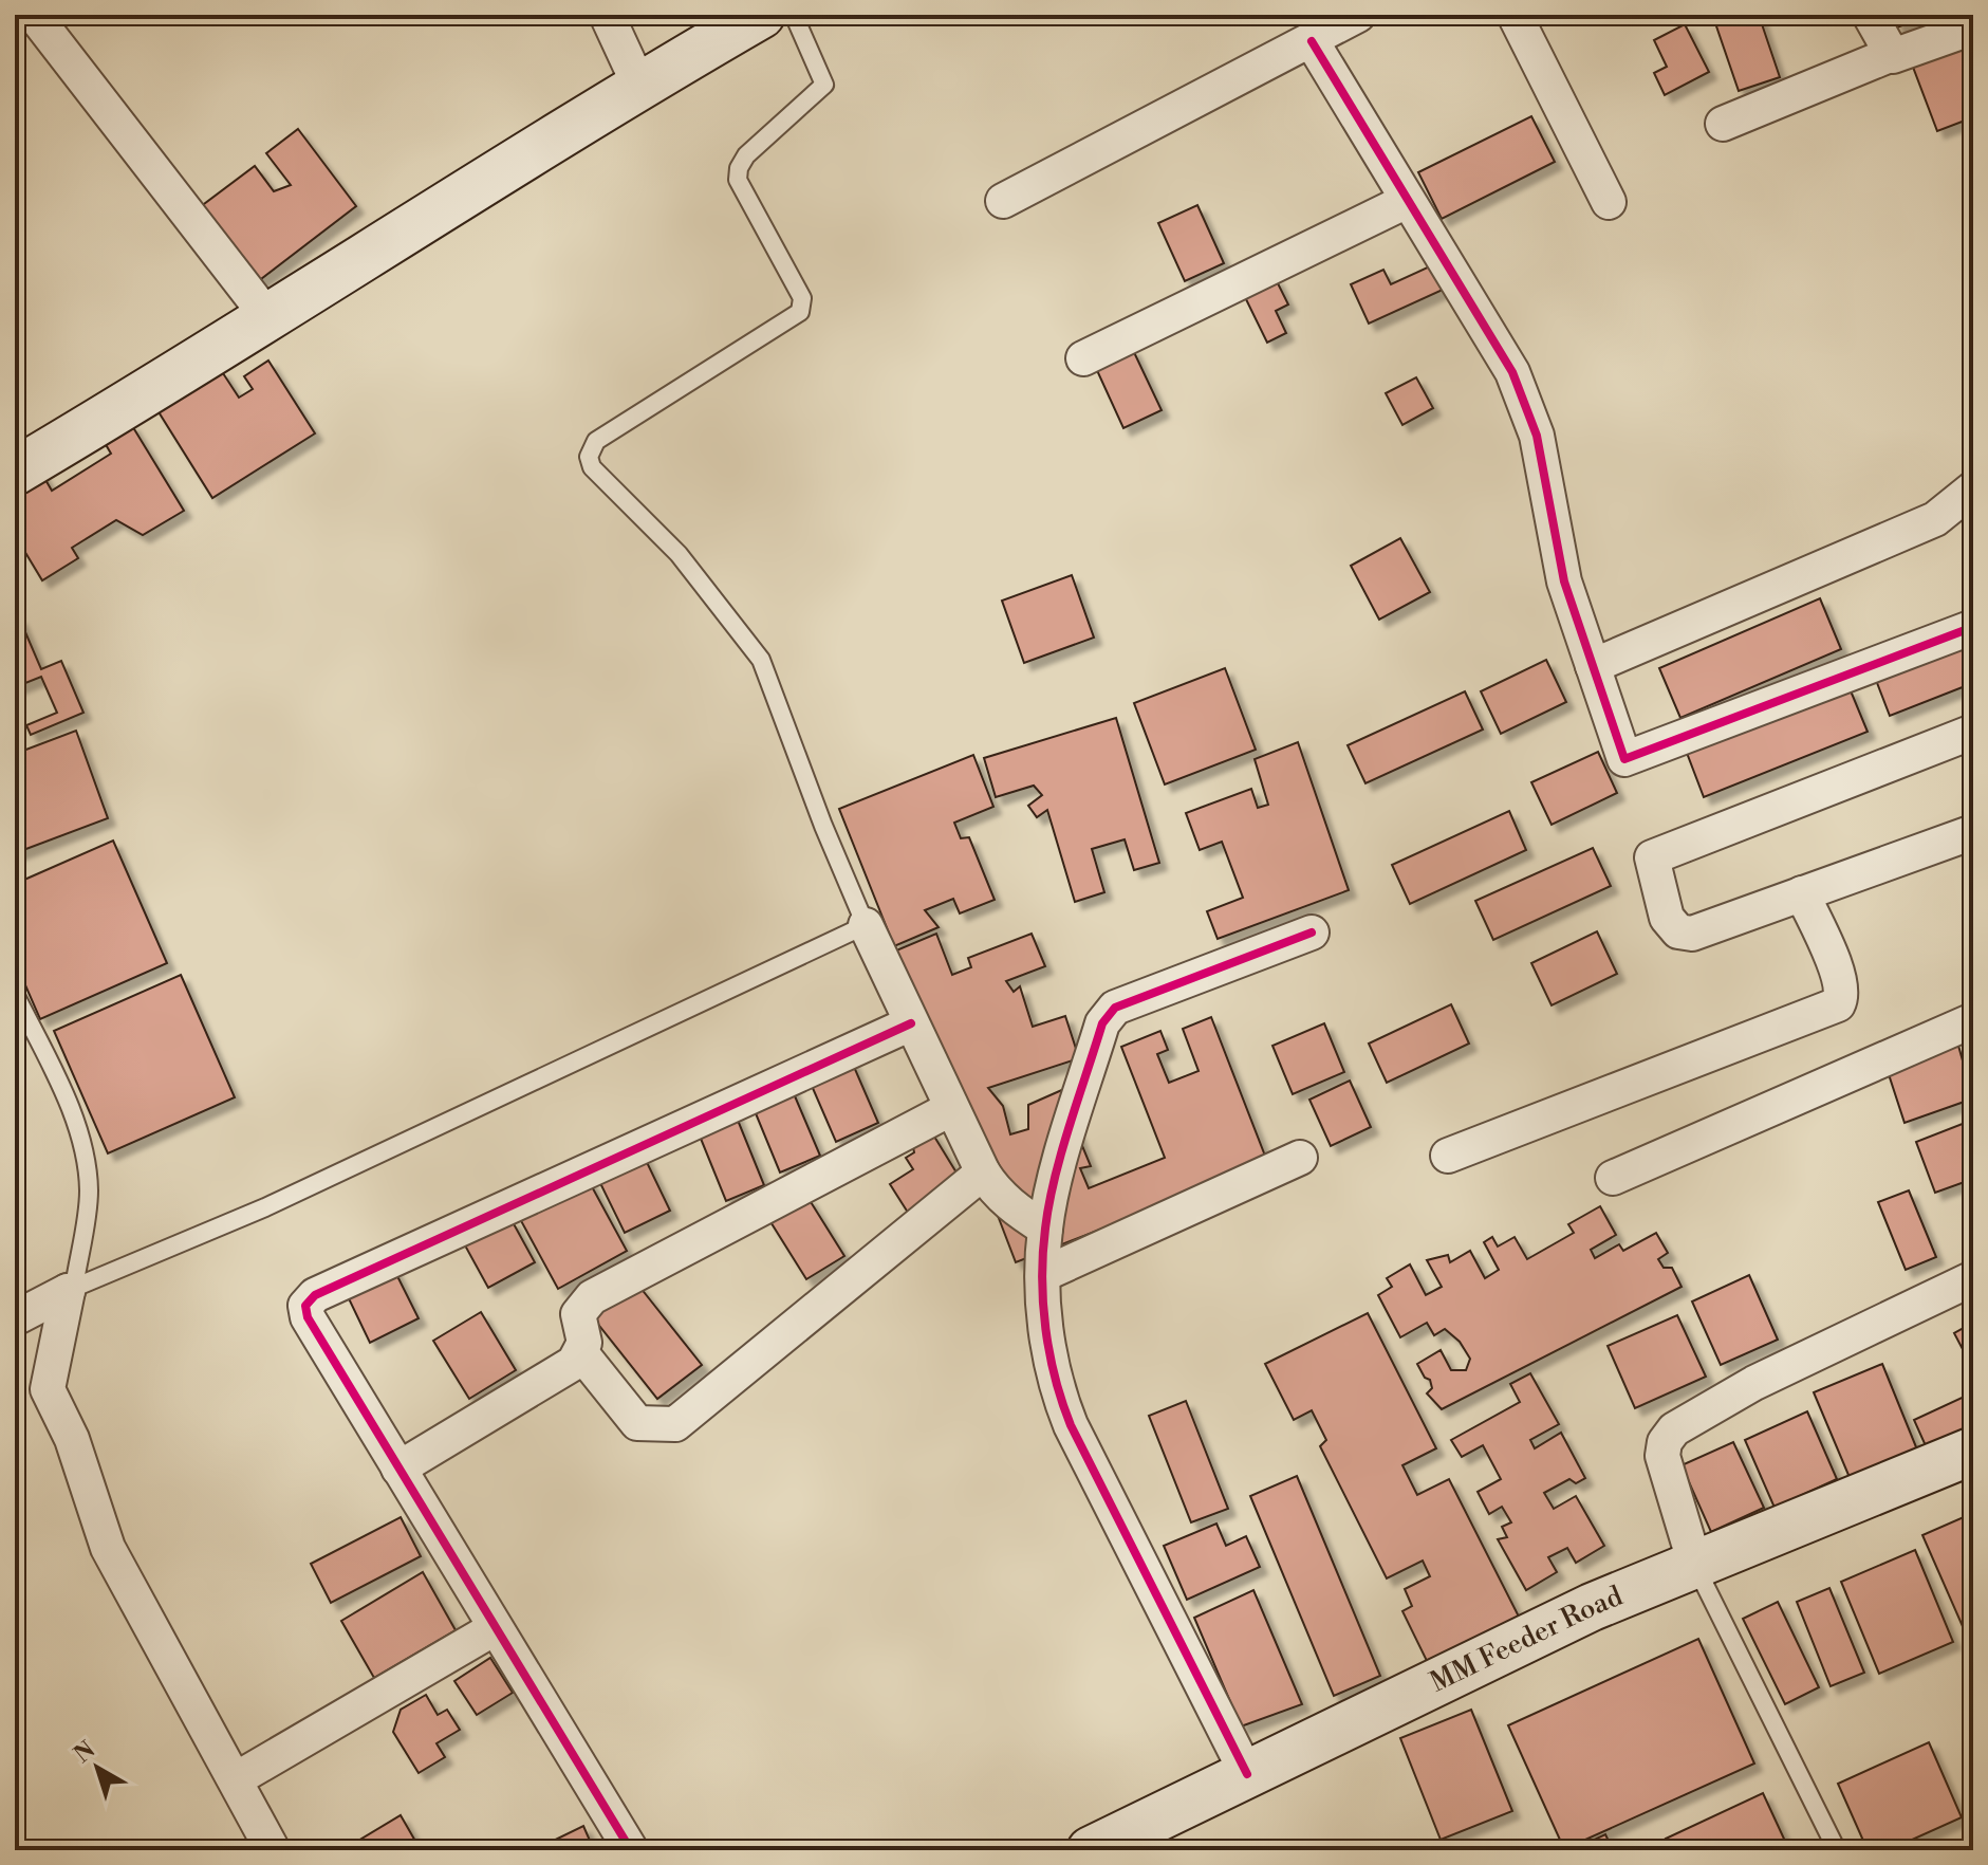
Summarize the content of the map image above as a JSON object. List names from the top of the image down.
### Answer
{
  "streets": {
    "street": ["MM Feeder Road"]
  },
  "north": "top left"
}
